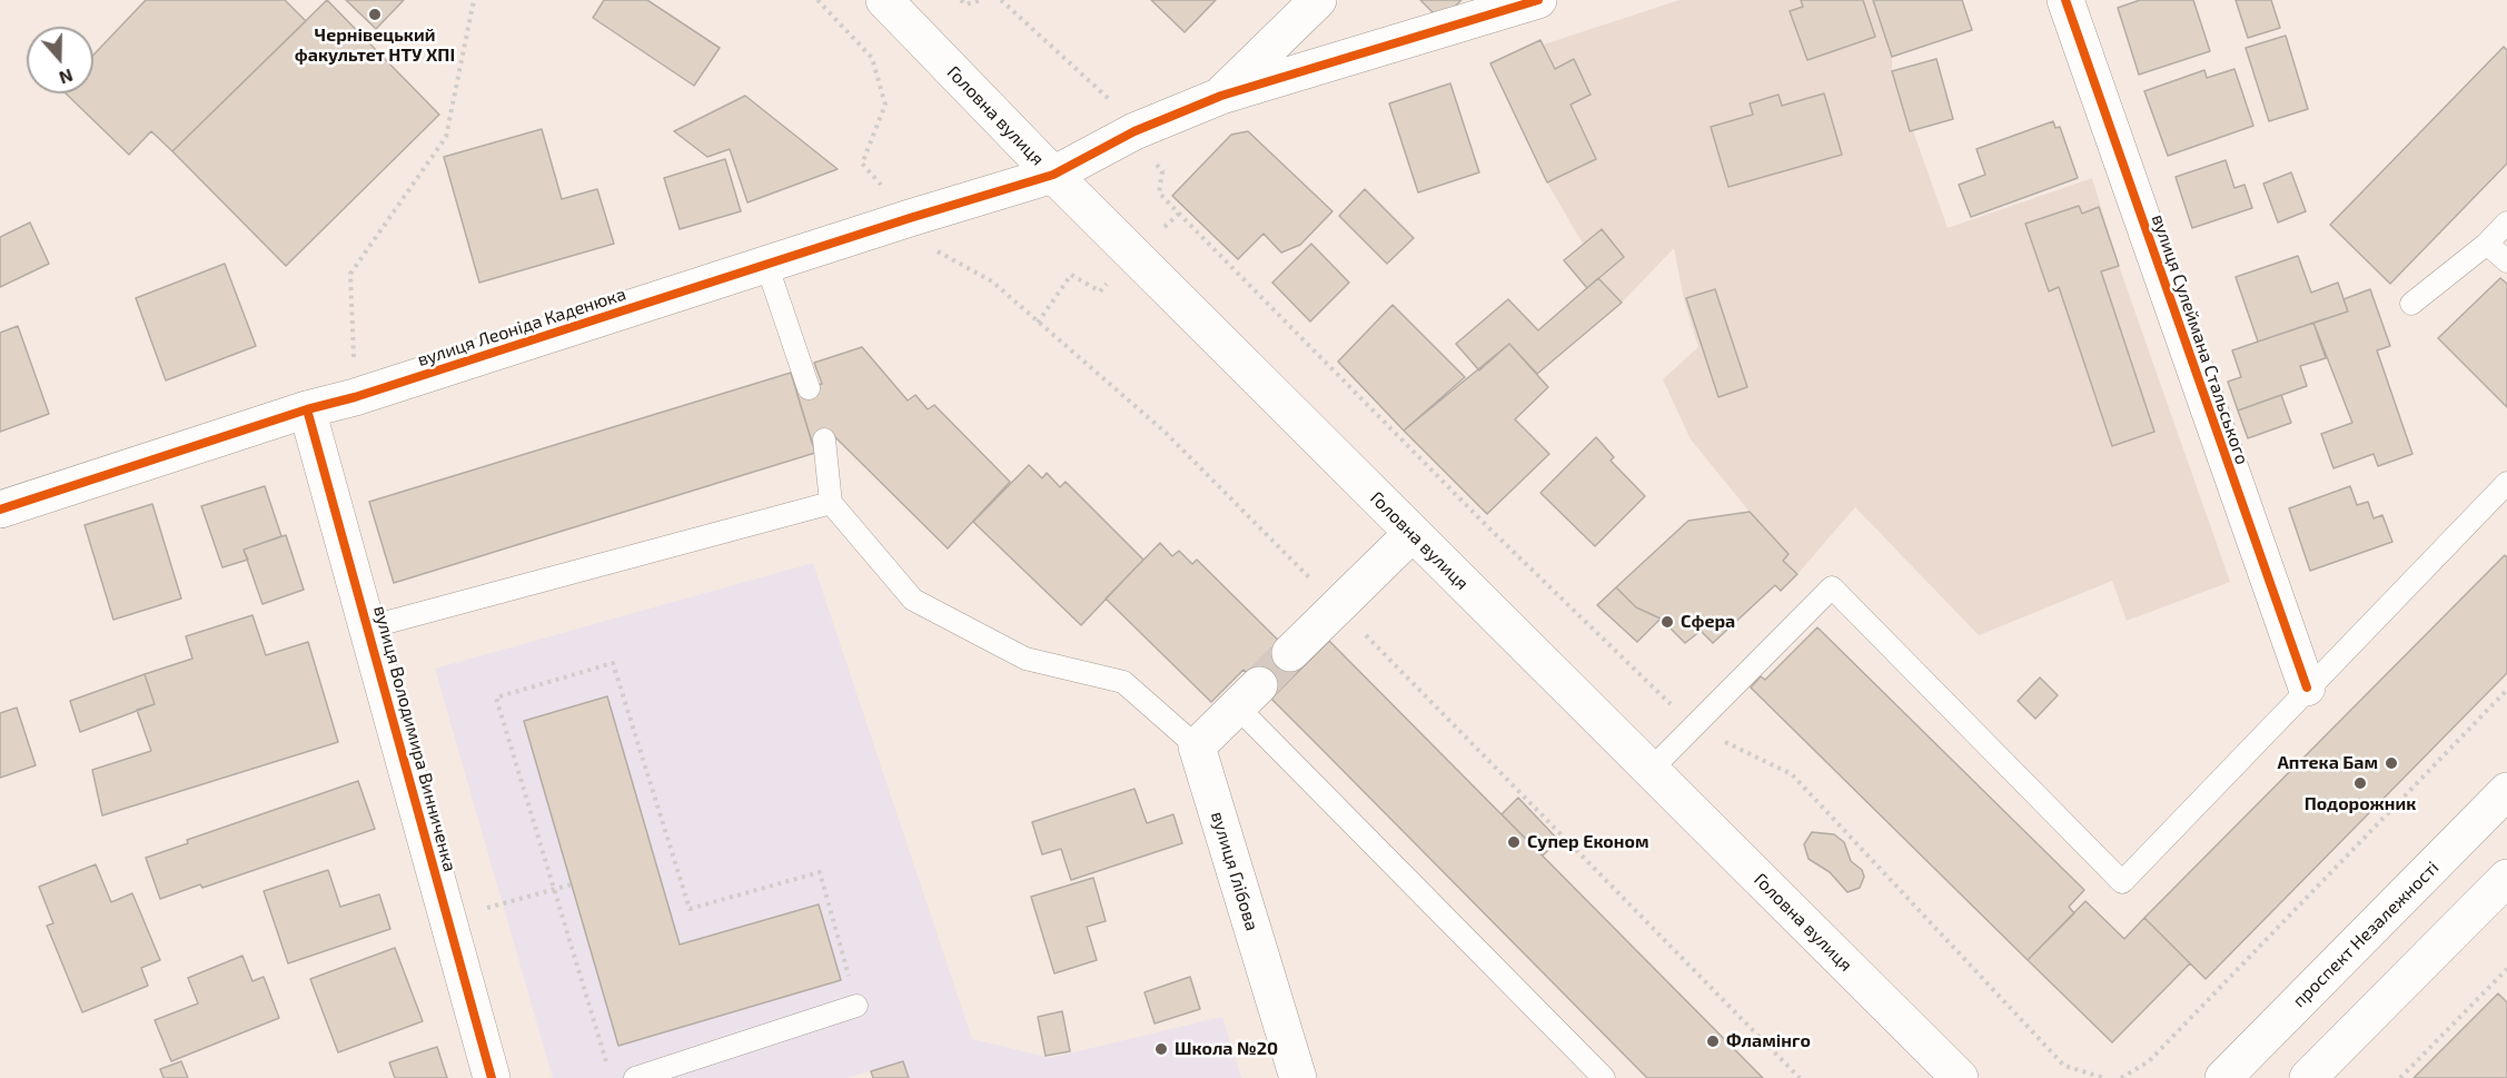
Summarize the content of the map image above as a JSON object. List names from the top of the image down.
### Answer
{
  "streets": {
    "street": [
      "Головна вулиця",
      "вулиця Леоніда Каденюка",
      "вулиця Сулеймана Стальського",
      "вулиця Володимира Винниченка",
      "вулиця Глібова",
      "проспект Незалежності"
    ]
  },
  "crossings": [
    ["Головна вулиця", "вулиця Леоніда Каденюка"],
    ["вулиця Леоніда Каденюка", "вулиця Володимира Винниченка"]
  ],
  "places": [
    "Чернівецький факультет НТУ ХПІ",
    "Сфера",
    "Аптека Бам",
    "Подорожник",
    "Супер Економ",
    "Фламінго",
    "Школа №20"
  ],
  "north": "bottom"
}
